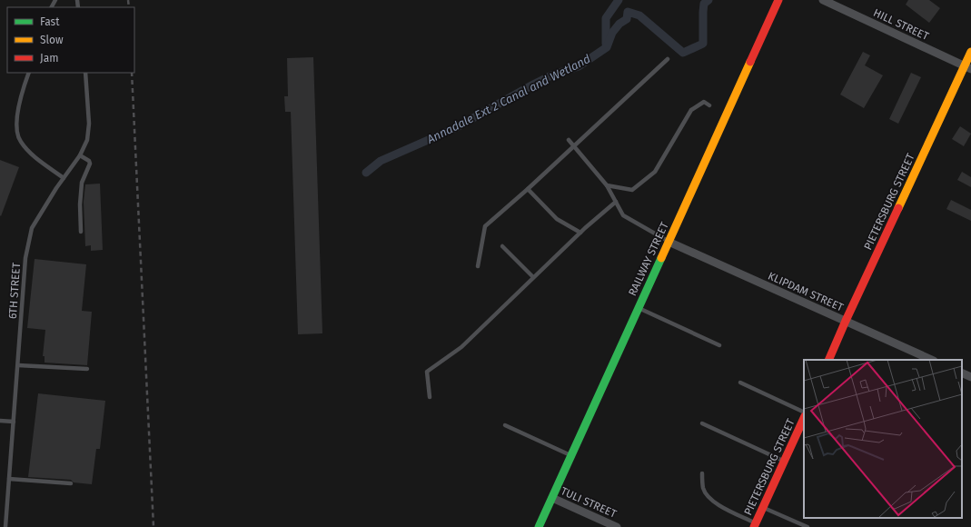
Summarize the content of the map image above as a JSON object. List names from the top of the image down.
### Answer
{
  "streets": {
    "street": [
      "HILL STREET",
      "PIETERSBURG STREET",
      "RAILWAY STREET",
      "KLIPDAM STREET",
      "TULI STREET"
    ],
    "lane": ["6TH STREET"]
  },
  "crossings": [
    ["HILL STREET", "PIETERSBURG STREET"],
    ["PIETERSBURG STREET", "KLIPDAM STREET"],
    ["RAILWAY STREET", "KLIPDAM STREET"],
    ["RAILWAY STREET", "TULI STREET"]
  ],
  "water": ["Annadale Ext 2 Canal and Wetland"],
  "legend": ["Fast", "Slow", "Jam"]
}
